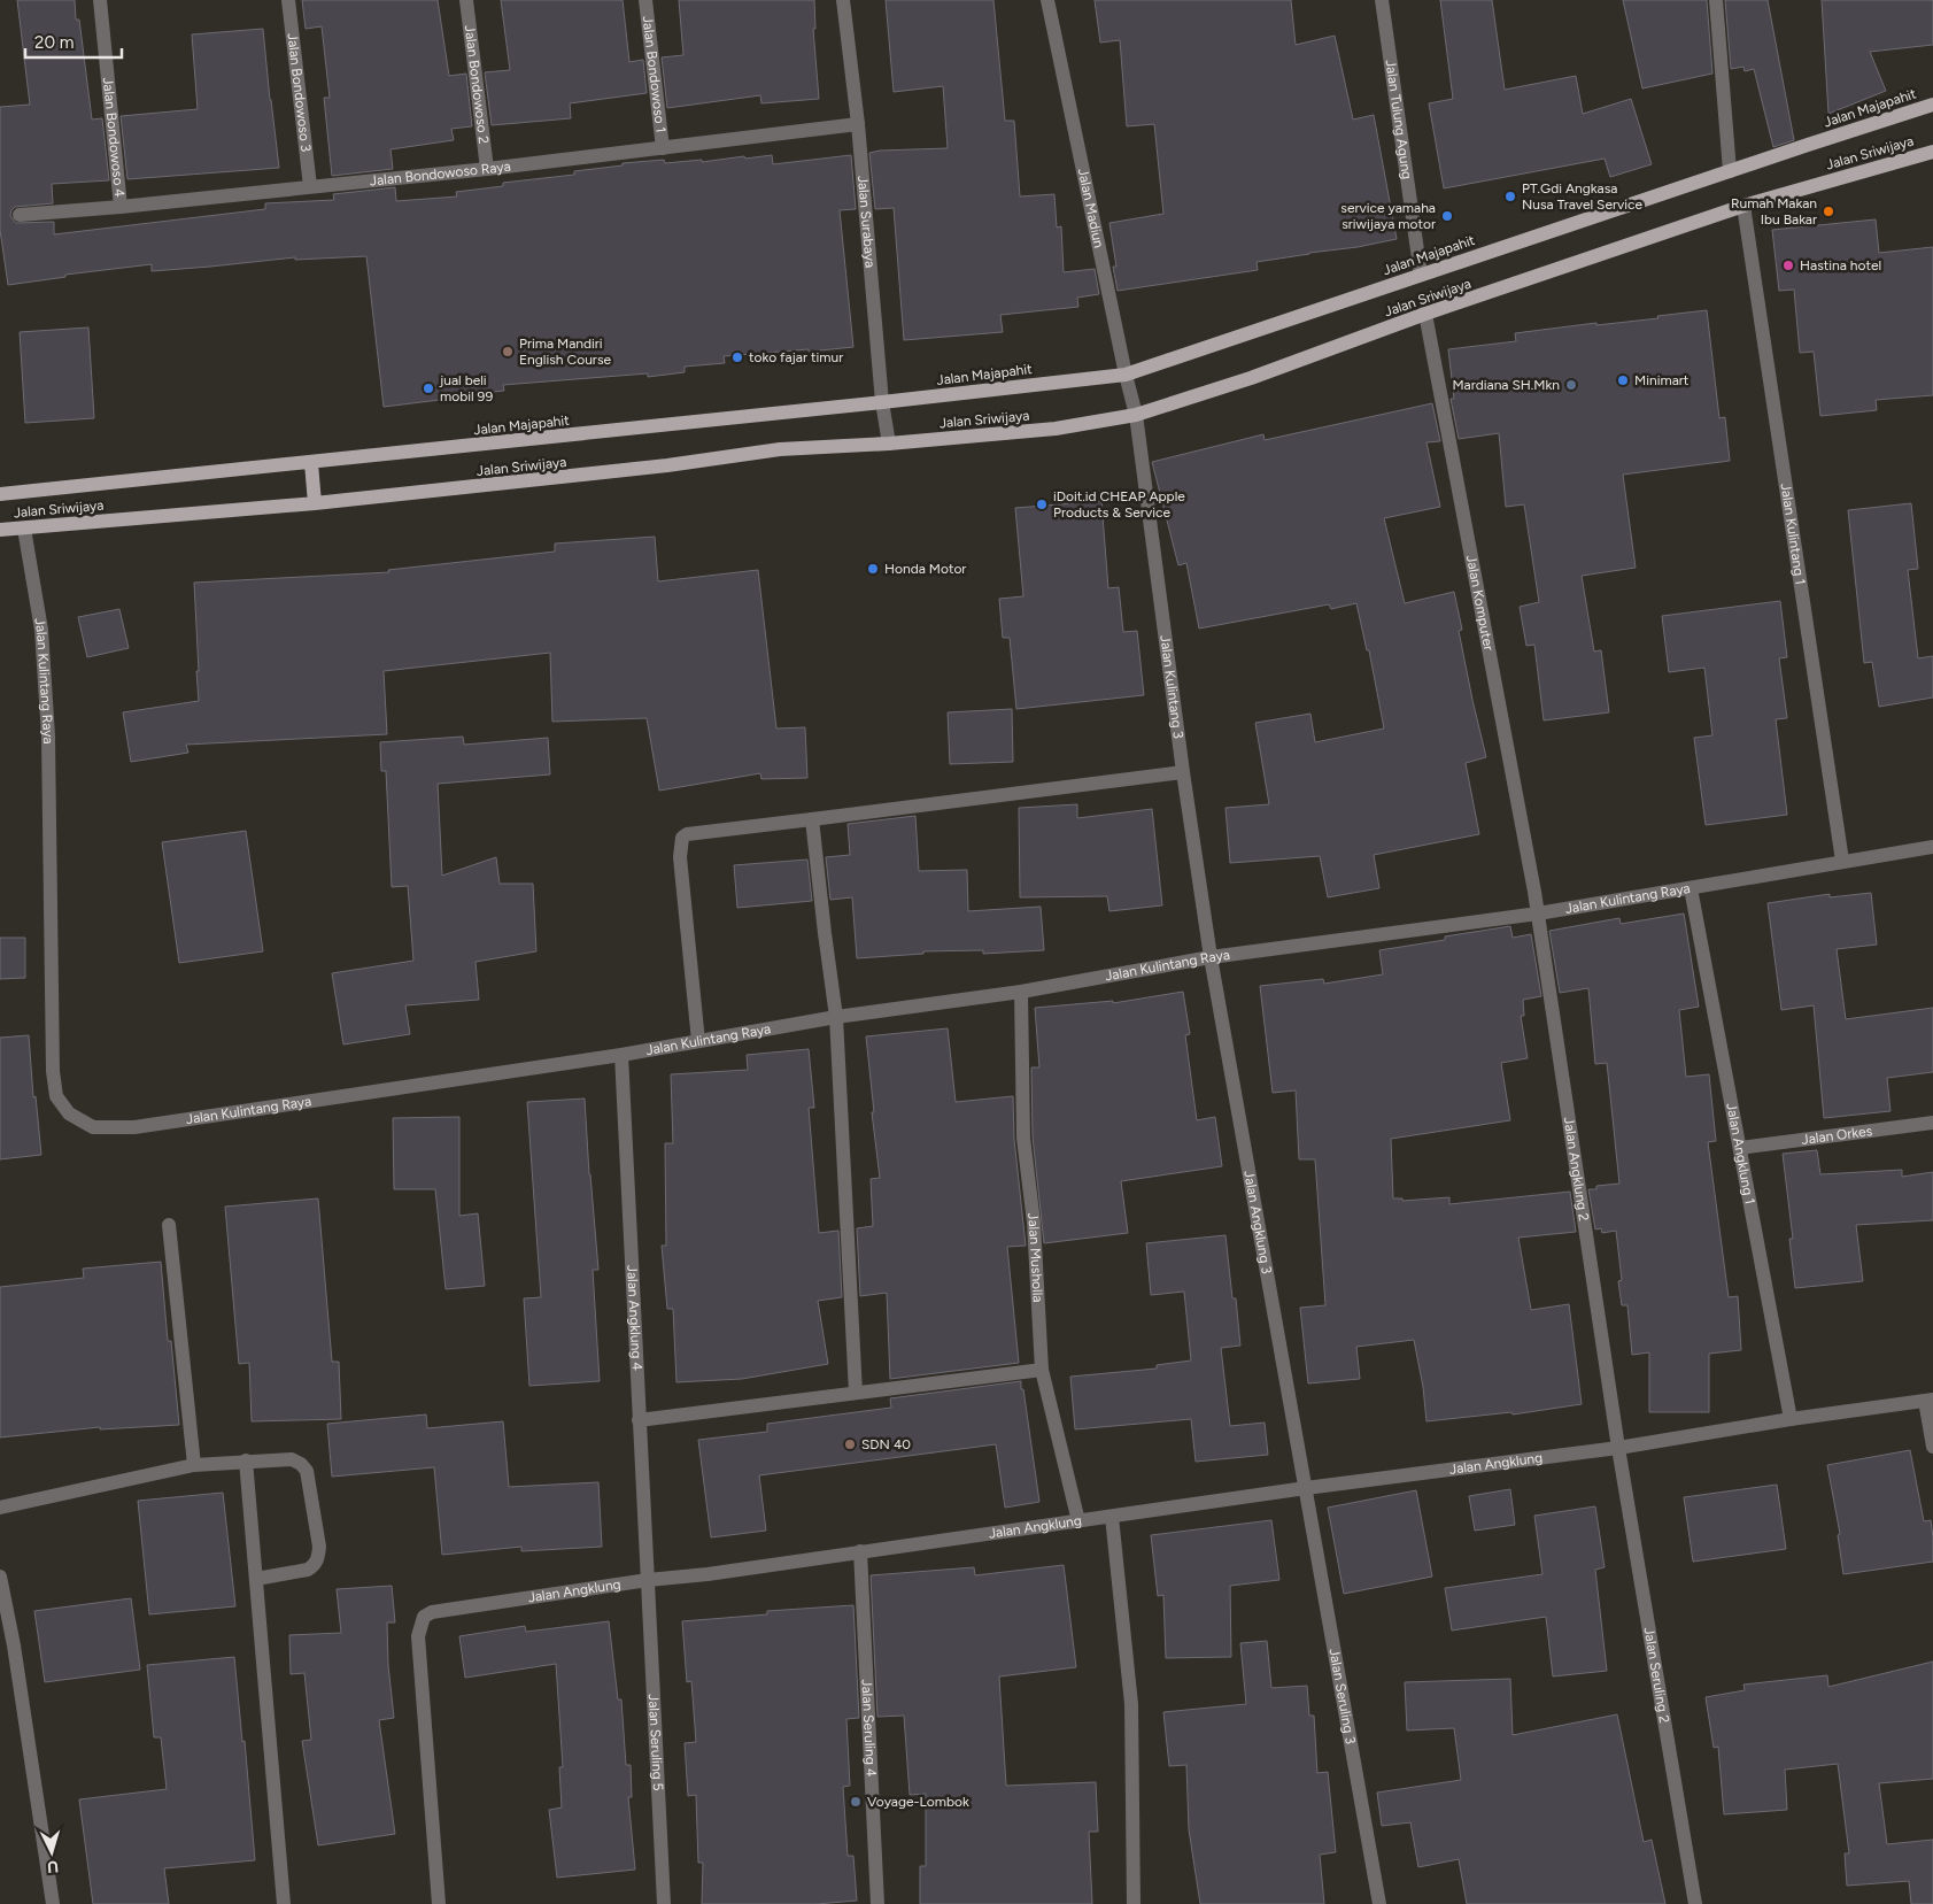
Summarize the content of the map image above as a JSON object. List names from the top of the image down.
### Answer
{
  "streets": {
    "main road": ["Jalan Majapahit", "Jalan Sriwijaya"],
    "street": [
      "Jalan Bondowoso 1",
      "Jalan Bondowoso 2",
      "Jalan Bondowoso 3",
      "Jalan Tulung Agung",
      "Jalan Bondowoso 4",
      "Jalan Bondowoso Raya",
      "Jalan Madiun",
      "Jalan Surabaya",
      "Jalan Kulintang 1",
      "Jalan Komputer",
      "Jalan Kulintang Raya",
      "Jalan Kulintang 3",
      "Jalan Orkes",
      "Jalan Angklung 1",
      "Jalan Angklung 2",
      "Jalan Angklung 3",
      "Jalan Musholla",
      "Jalan Angklung 4",
      "Jalan Angklung",
      "Jalan Seruling 2",
      "Jalan Seruling 3",
      "Jalan Seruling 4",
      "Jalan Seruling 5"
    ]
  },
  "crossings": [
    ["Jalan Bondowoso 1", "Jalan Bondowoso Raya"],
    ["Jalan Bondowoso 2", "Jalan Bondowoso Raya"],
    ["Jalan Bondowoso 3", "Jalan Bondowoso Raya"],
    ["Jalan Majapahit", "Jalan Tulung Agung"],
    ["Jalan Majapahit", "Jalan Madiun"],
    ["Jalan Majapahit", "Jalan Surabaya"],
    ["Jalan Bondowoso 4", "Jalan Bondowoso Raya"],
    ["Jalan Sriwijaya", "Jalan Madiun"],
    ["Jalan Sriwijaya", "Jalan Surabaya"],
    ["Jalan Sriwijaya", "Jalan Kulintang 1"],
    ["Jalan Sriwijaya", "Jalan Komputer"],
    ["Jalan Sriwijaya", "Jalan Kulintang Raya"],
    ["Jalan Sriwijaya", "Jalan Kulintang 3"],
    ["Jalan Bondowoso Raya", "Jalan Surabaya"],
    ["Jalan Madiun", "Jalan Kulintang 3"],
    ["Jalan Kulintang 1", "Jalan Kulintang Raya"],
    ["Jalan Komputer", "Jalan Angklung 2"],
    ["Jalan Kulintang Raya", "Jalan Kulintang 3"],
    ["Jalan Kulintang Raya", "Jalan Angklung 1"],
    ["Jalan Kulintang Raya", "Jalan Angklung 2"],
    ["Jalan Kulintang Raya", "Jalan Angklung 3"],
    ["Jalan Kulintang Raya", "Jalan Musholla"],
    ["Jalan Kulintang Raya", "Jalan Angklung 4"],
    ["Jalan Kulintang 3", "Jalan Angklung 3"],
    ["Jalan Orkes", "Jalan Angklung 1"],
    ["Jalan Angklung 1", "Jalan Angklung"],
    ["Jalan Angklung 2", "Jalan Angklung"],
    ["Jalan Angklung 2", "Jalan Seruling 2"],
    ["Jalan Angklung 3", "Jalan Angklung"],
    ["Jalan Angklung 3", "Jalan Seruling 3"],
    ["Jalan Musholla", "Jalan Angklung"],
    ["Jalan Angklung 4", "Jalan Angklung"],
    ["Jalan Angklung 4", "Jalan Seruling 5"],
    ["Jalan Angklung", "Jalan Seruling 2"],
    ["Jalan Angklung", "Jalan Seruling 3"],
    ["Jalan Angklung", "Jalan Seruling 4"],
    ["Jalan Angklung", "Jalan Seruling 5"]
  ],
  "places": [
    "PT.Gdi Angkasa Nusa Travel Service",
    "Rumah Makan Ibu Bakar",
    "service yamaha sriwijaya motor",
    "Hastina hotel",
    "Prima Mandiri English Course",
    "toko fajar timur",
    "Minimart",
    "Mardiana SH.Mkn",
    "jual beli mobil 99",
    "iDoit.id CHEAP Apple Products & Service",
    "Honda Motor",
    "SDN 40",
    "Voyage-Lombok"
  ],
  "scale_bar": "20 m",
  "north": "bottom"
}
